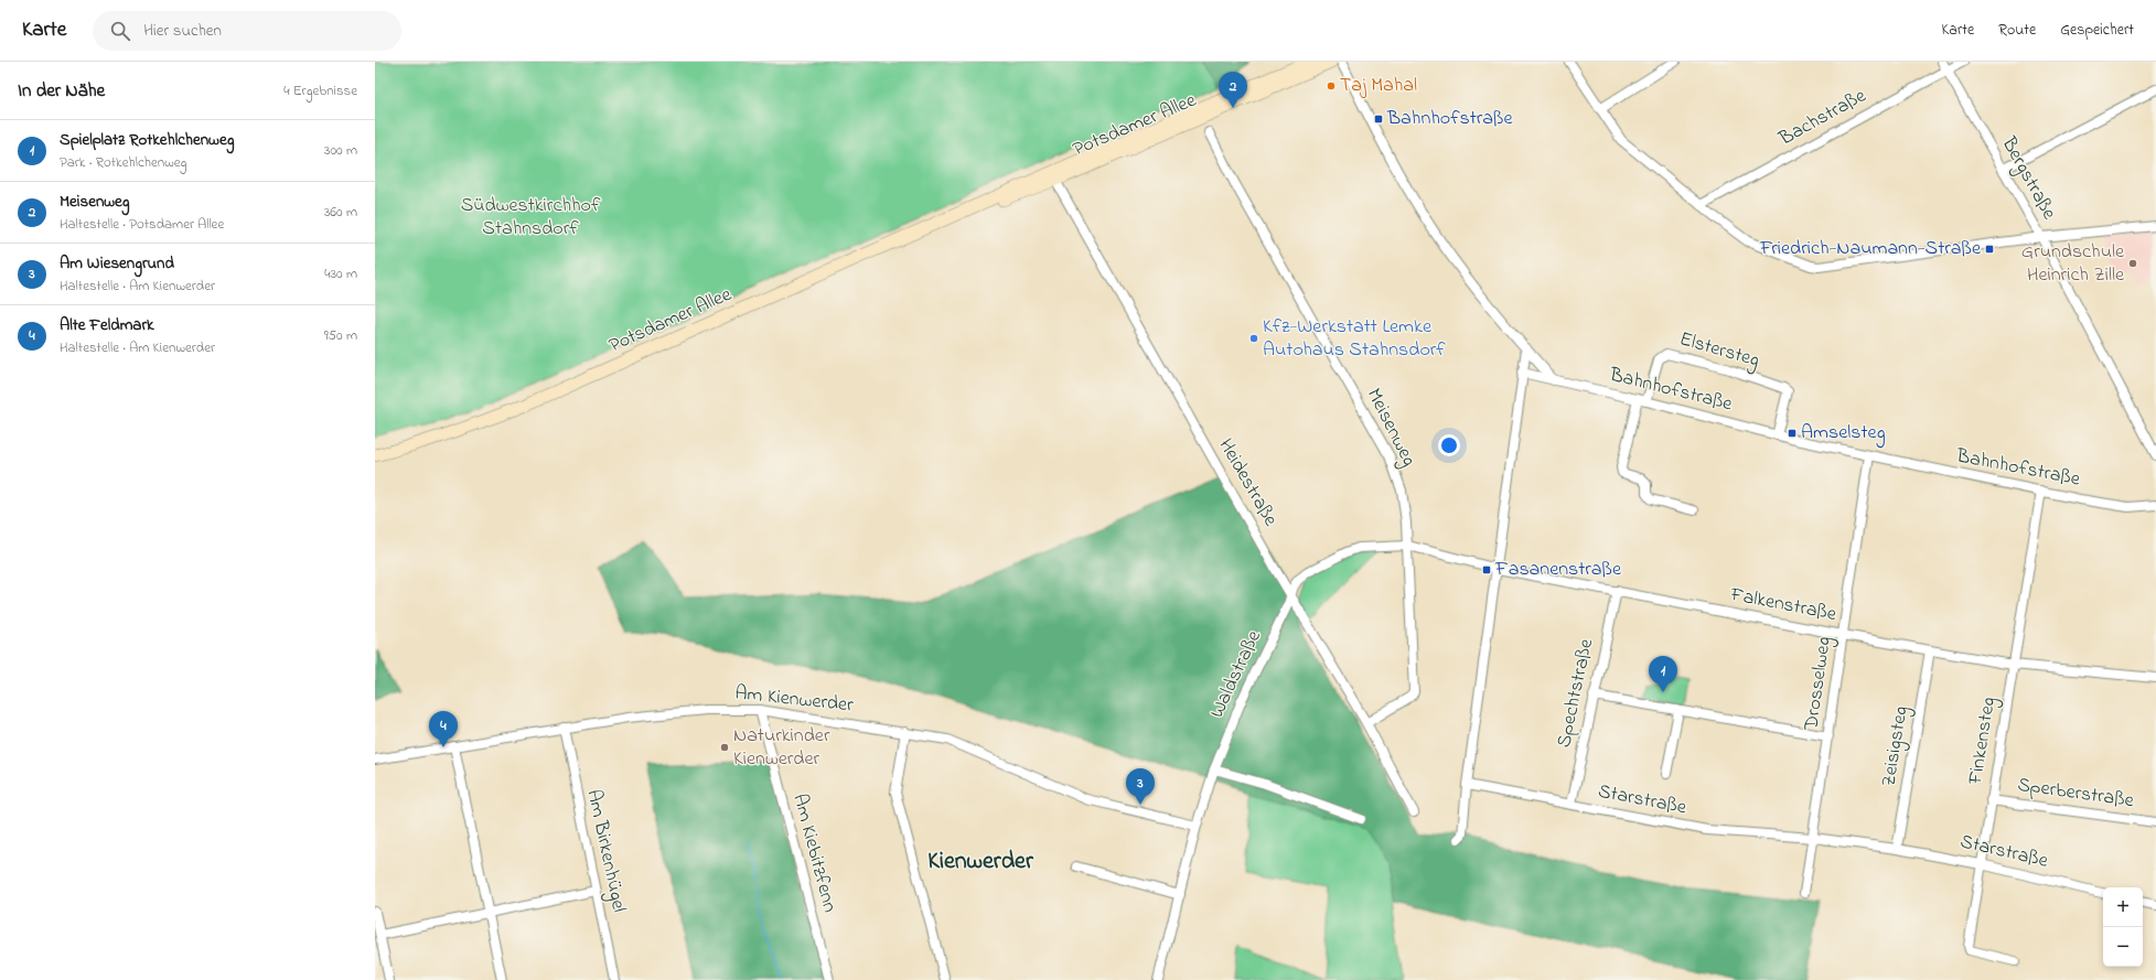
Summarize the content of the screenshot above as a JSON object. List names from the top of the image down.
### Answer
{
  "streets": {
    "street": [
      "Bachstraße",
      "Potsdamer Allee",
      "Bergstraße",
      "Elstersteg",
      "Bahnhofstraße",
      "Meisenweg",
      "Heidestraße",
      "Falkenstraße",
      "Waldstraße",
      "Drosselweg",
      "Spechtstraße",
      "Am Kienwerder",
      "Finkensteg",
      "Zeisigsteg",
      "Sperberstraße",
      "Starstraße",
      "Am Birkenhügel",
      "Am Kiebitzfenn"
    ]
  },
  "crossings": [
    ["Bachstraße", "Bergstraße"],
    ["Potsdamer Allee", "Heidestraße"],
    ["Elstersteg", "Bahnhofstraße"],
    ["Bahnhofstraße", "Drosselweg"],
    ["Bahnhofstraße", "Finkensteg"],
    ["Meisenweg", "Heidestraße"],
    ["Meisenweg", "Falkenstraße"],
    ["Meisenweg", "Waldstraße"],
    ["Heidestraße", "Waldstraße"],
    ["Falkenstraße", "Waldstraße"],
    ["Falkenstraße", "Drosselweg"],
    ["Falkenstraße", "Spechtstraße"],
    ["Falkenstraße", "Finkensteg"],
    ["Falkenstraße", "Zeisigsteg"],
    ["Waldstraße", "Am Kienwerder"],
    ["Drosselweg", "Starstraße"],
    ["Spechtstraße", "Starstraße"],
    ["Am Kienwerder", "Am Birkenhügel"],
    ["Am Kienwerder", "Am Kiebitzfenn"],
    ["Finkensteg", "Sperberstraße"],
    ["Finkensteg", "Starstraße"],
    ["Zeisigsteg", "Starstraße"]
  ],
  "districts": ["Kienwerder"],
  "parks": ["Südwestkirchhof Stahnsdorf"],
  "places": {
    "other": [
      "Taj Mahal",
      "Grundschule Heinrich Zille",
      "Kfz-Werkstatt Lemke Autohaus Stahnsdorf",
      "Naturkinder Kienwerder"
    ],
    "transit": [
      "Bahnhofstraße",
      "Friedrich-Naumann-Straße",
      "Amselsteg",
      "Fasanenstraße"
    ]
  },
  "page": {
    "header": "Karte",
    "search": "Hier suchen",
    "nav": ["Karte", "Route", "Gespeichert"],
    "heading": ["In der Nähe", "4 Ergebnisse"],
    "pins": [
      "2",
      "1",
      "4",
      "3"
    ],
    "list": [
      {
        "mark": "1",
        "name": "Spielplatz Rotkehlchenweg",
        "note": "Park · Rotkehlchenweg",
        "value": "300 m"
      },
      {
        "mark": "2",
        "name": "Meisenweg",
        "note": "Haltestelle · Potsdamer Allee",
        "value": "360 m"
      },
      {
        "mark": "3",
        "name": "Am Wiesengrund",
        "note": "Haltestelle · Am Kienwerder",
        "value": "430 m"
      },
      {
        "mark": "4",
        "name": "Alte Feldmark",
        "note": "Haltestelle · Am Kienwerder",
        "value": "950 m"
      }
    ],
    "map_buttons": ["+", "−"]
  }
}
